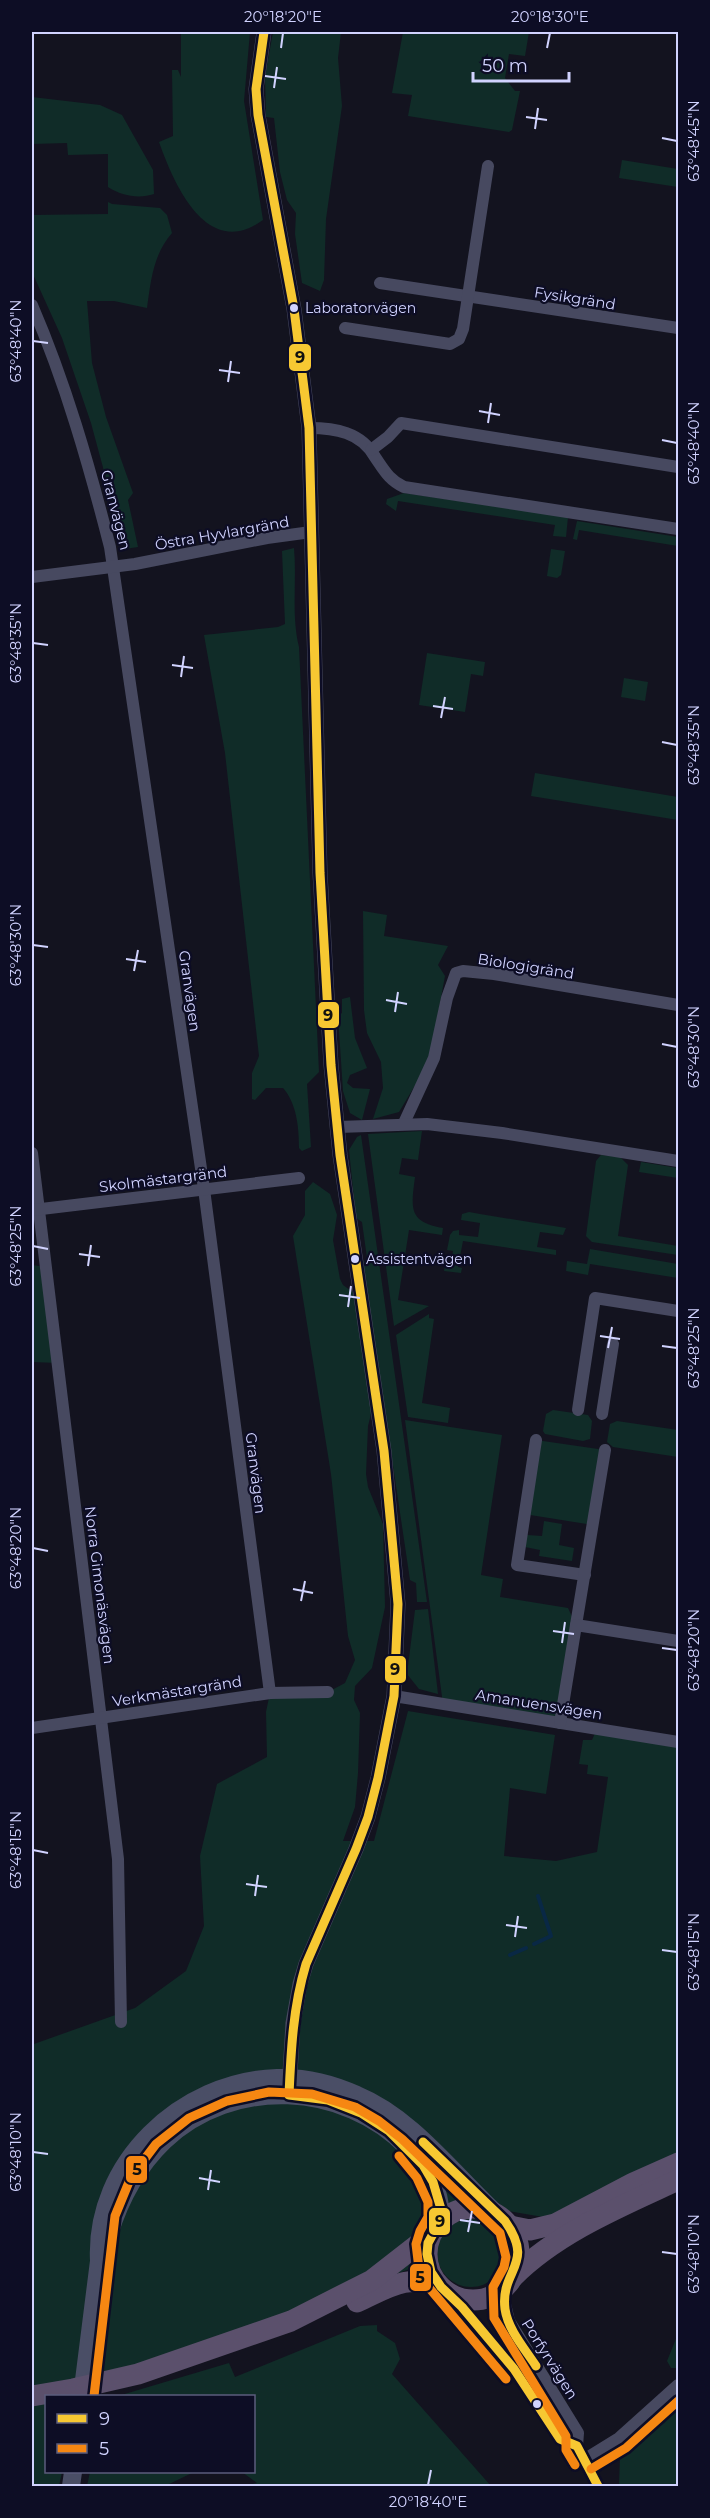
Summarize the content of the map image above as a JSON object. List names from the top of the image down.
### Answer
{
  "streets": {
    "street": [
      "Fysikgränd",
      "Granvägen",
      "Östra Hyvlargränd",
      "Biologigränd",
      "Skolmästargränd",
      "Norra Gimonäsvägen",
      "Verkmästargränd",
      "Amanuensvägen",
      "Porfyrvägen"
    ]
  },
  "crossings": [
    ["Granvägen", "Östra Hyvlargränd"],
    ["Granvägen", "Skolmästargränd"],
    ["Granvägen", "Verkmästargränd"],
    ["Skolmästargränd", "Norra Gimonäsvägen"],
    ["Norra Gimonäsvägen", "Verkmästargränd"]
  ],
  "places": ["Laboratorvägen", "Assistentvägen"],
  "lines": ["transit line 9", "transit line 5"],
  "legend": ["9", "5"],
  "scale_bar": "50 m",
  "coordinates": [
    "20°18'20\"E",
    "20°18'30\"E",
    "63°48'45\"N",
    "63°48'40\"N",
    "63°48'35\"N",
    "63°48'30\"N",
    "63°48'25\"N",
    "63°48'20\"N",
    "63°48'15\"N",
    "63°48'10\"N",
    "20°18'40\"E"
  ]
}
